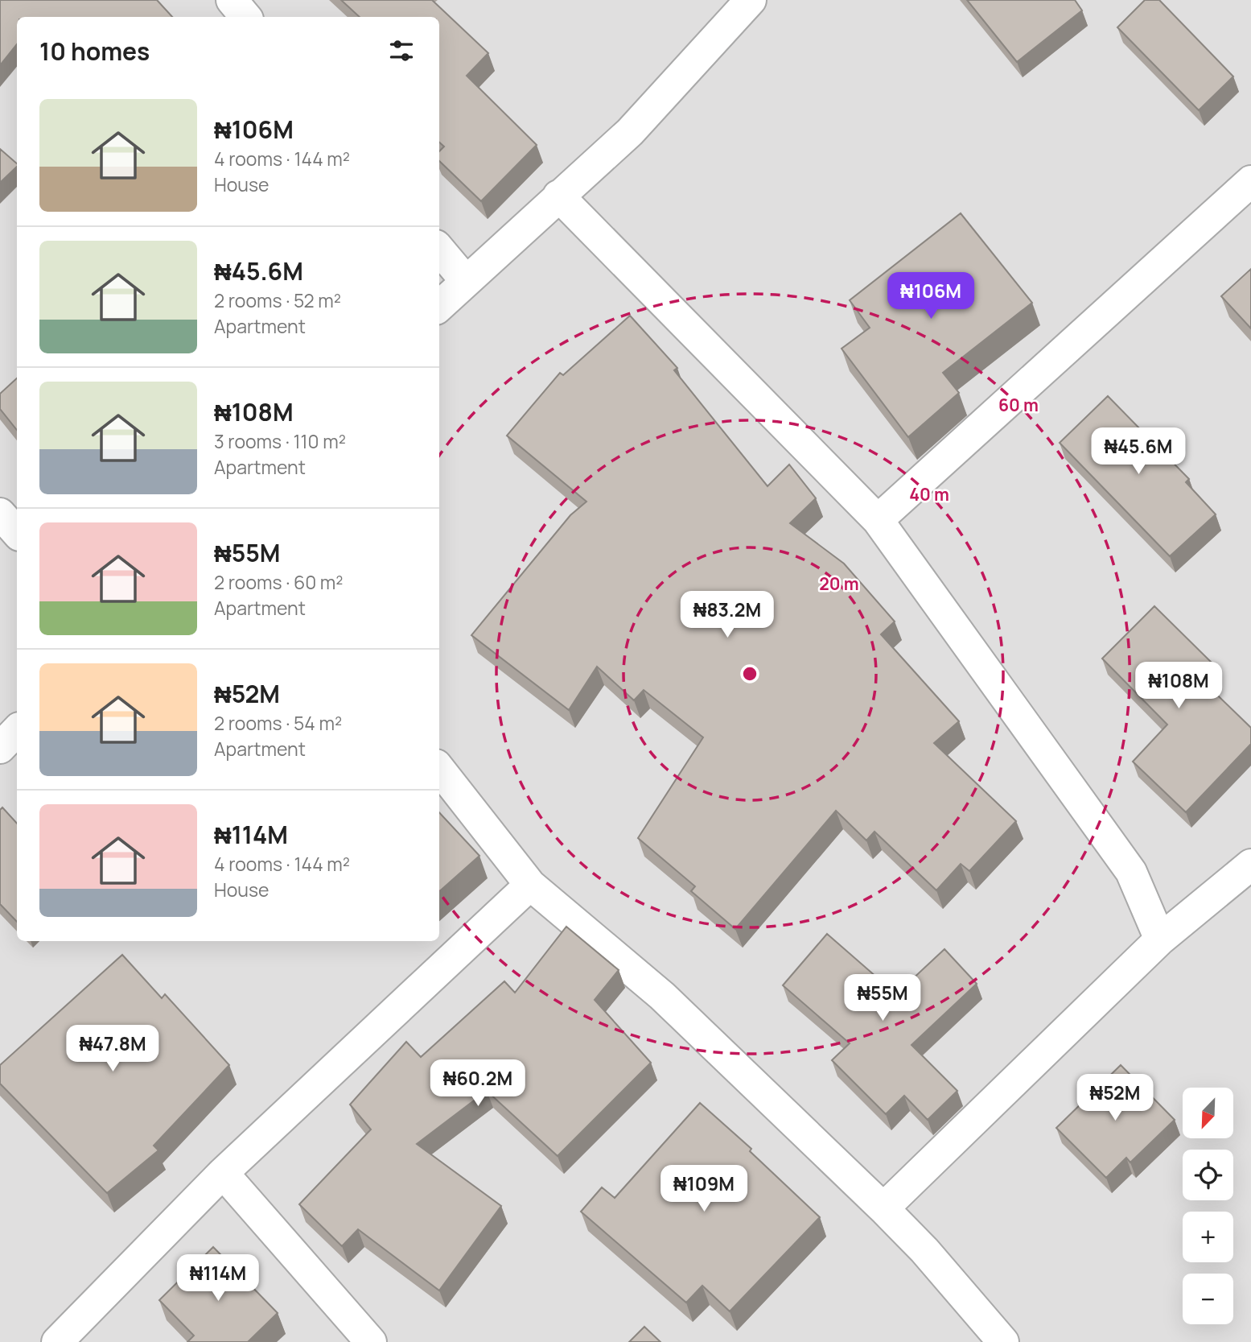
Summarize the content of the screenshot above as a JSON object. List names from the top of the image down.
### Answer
{
  "north": "bottom left",
  "page": {
    "heading": "10 homes",
    "list": [
      {
        "name": "₦106M",
        "note": "4 rooms · 144 m² · House"
      },
      {
        "name": "₦45.6M",
        "note": "2 rooms · 52 m² · Apartment"
      },
      {
        "name": "₦108M",
        "note": "3 rooms · 110 m² · Apartment"
      },
      {
        "name": "₦55M",
        "note": "2 rooms · 60 m² · Apartment"
      },
      {
        "name": "₦52M",
        "note": "2 rooms · 54 m² · Apartment"
      },
      {
        "name": "₦114M",
        "note": "4 rooms · 144 m² · House"
      }
    ],
    "price": [
      "₦106M",
      "₦45.6M",
      "₦83.2M",
      "₦108M",
      "₦55M",
      "₦47.8M",
      "₦60.2M",
      "₦52M",
      "₦109M",
      "₦114M"
    ],
    "map_buttons": ["+", "−"]
  },
  "rings": ["60 m", "40 m", "20 m"]
}
